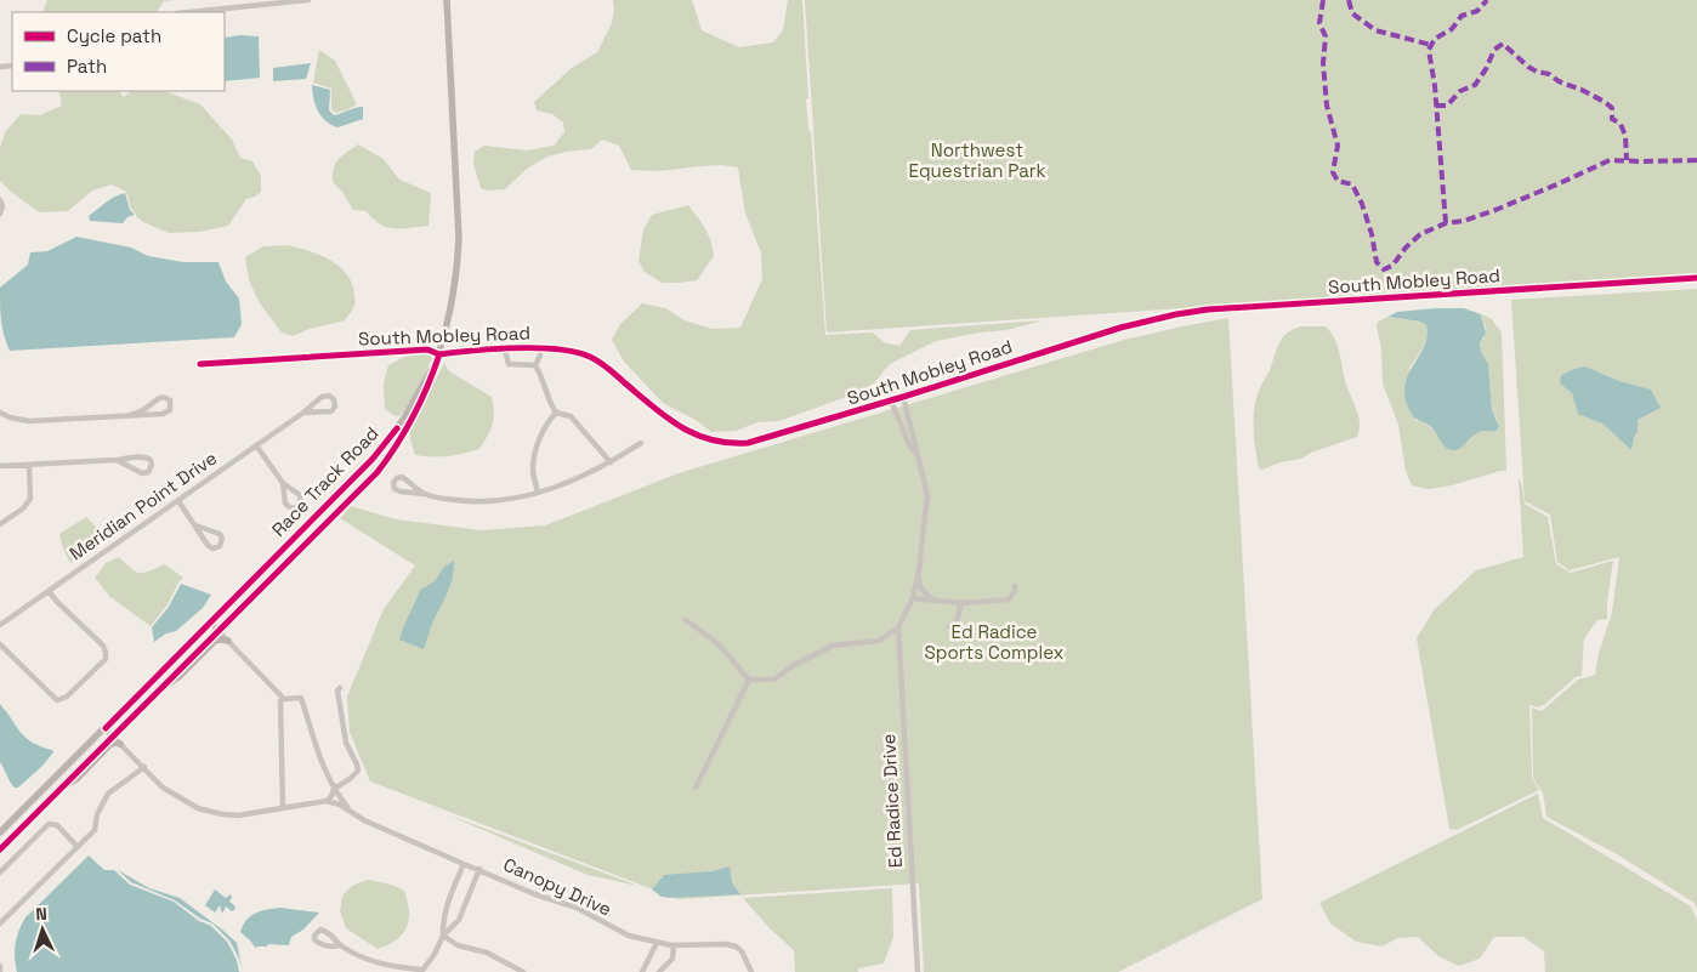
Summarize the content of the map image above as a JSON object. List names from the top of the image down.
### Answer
{
  "streets": {
    "main road": ["South Mobley Road", "Race Track Road"],
    "street": ["Meridian Point Drive", "Ed Radice Drive", "Canopy Drive"]
  },
  "crossings": [
    ["South Mobley Road", "Race Track Road"],
    ["South Mobley Road", "Ed Radice Drive"]
  ],
  "parks": ["Northwest Equestrian Park", "Ed Radice Sports Complex"],
  "legend": ["Cycle path", "Path"],
  "north": "top"
}
